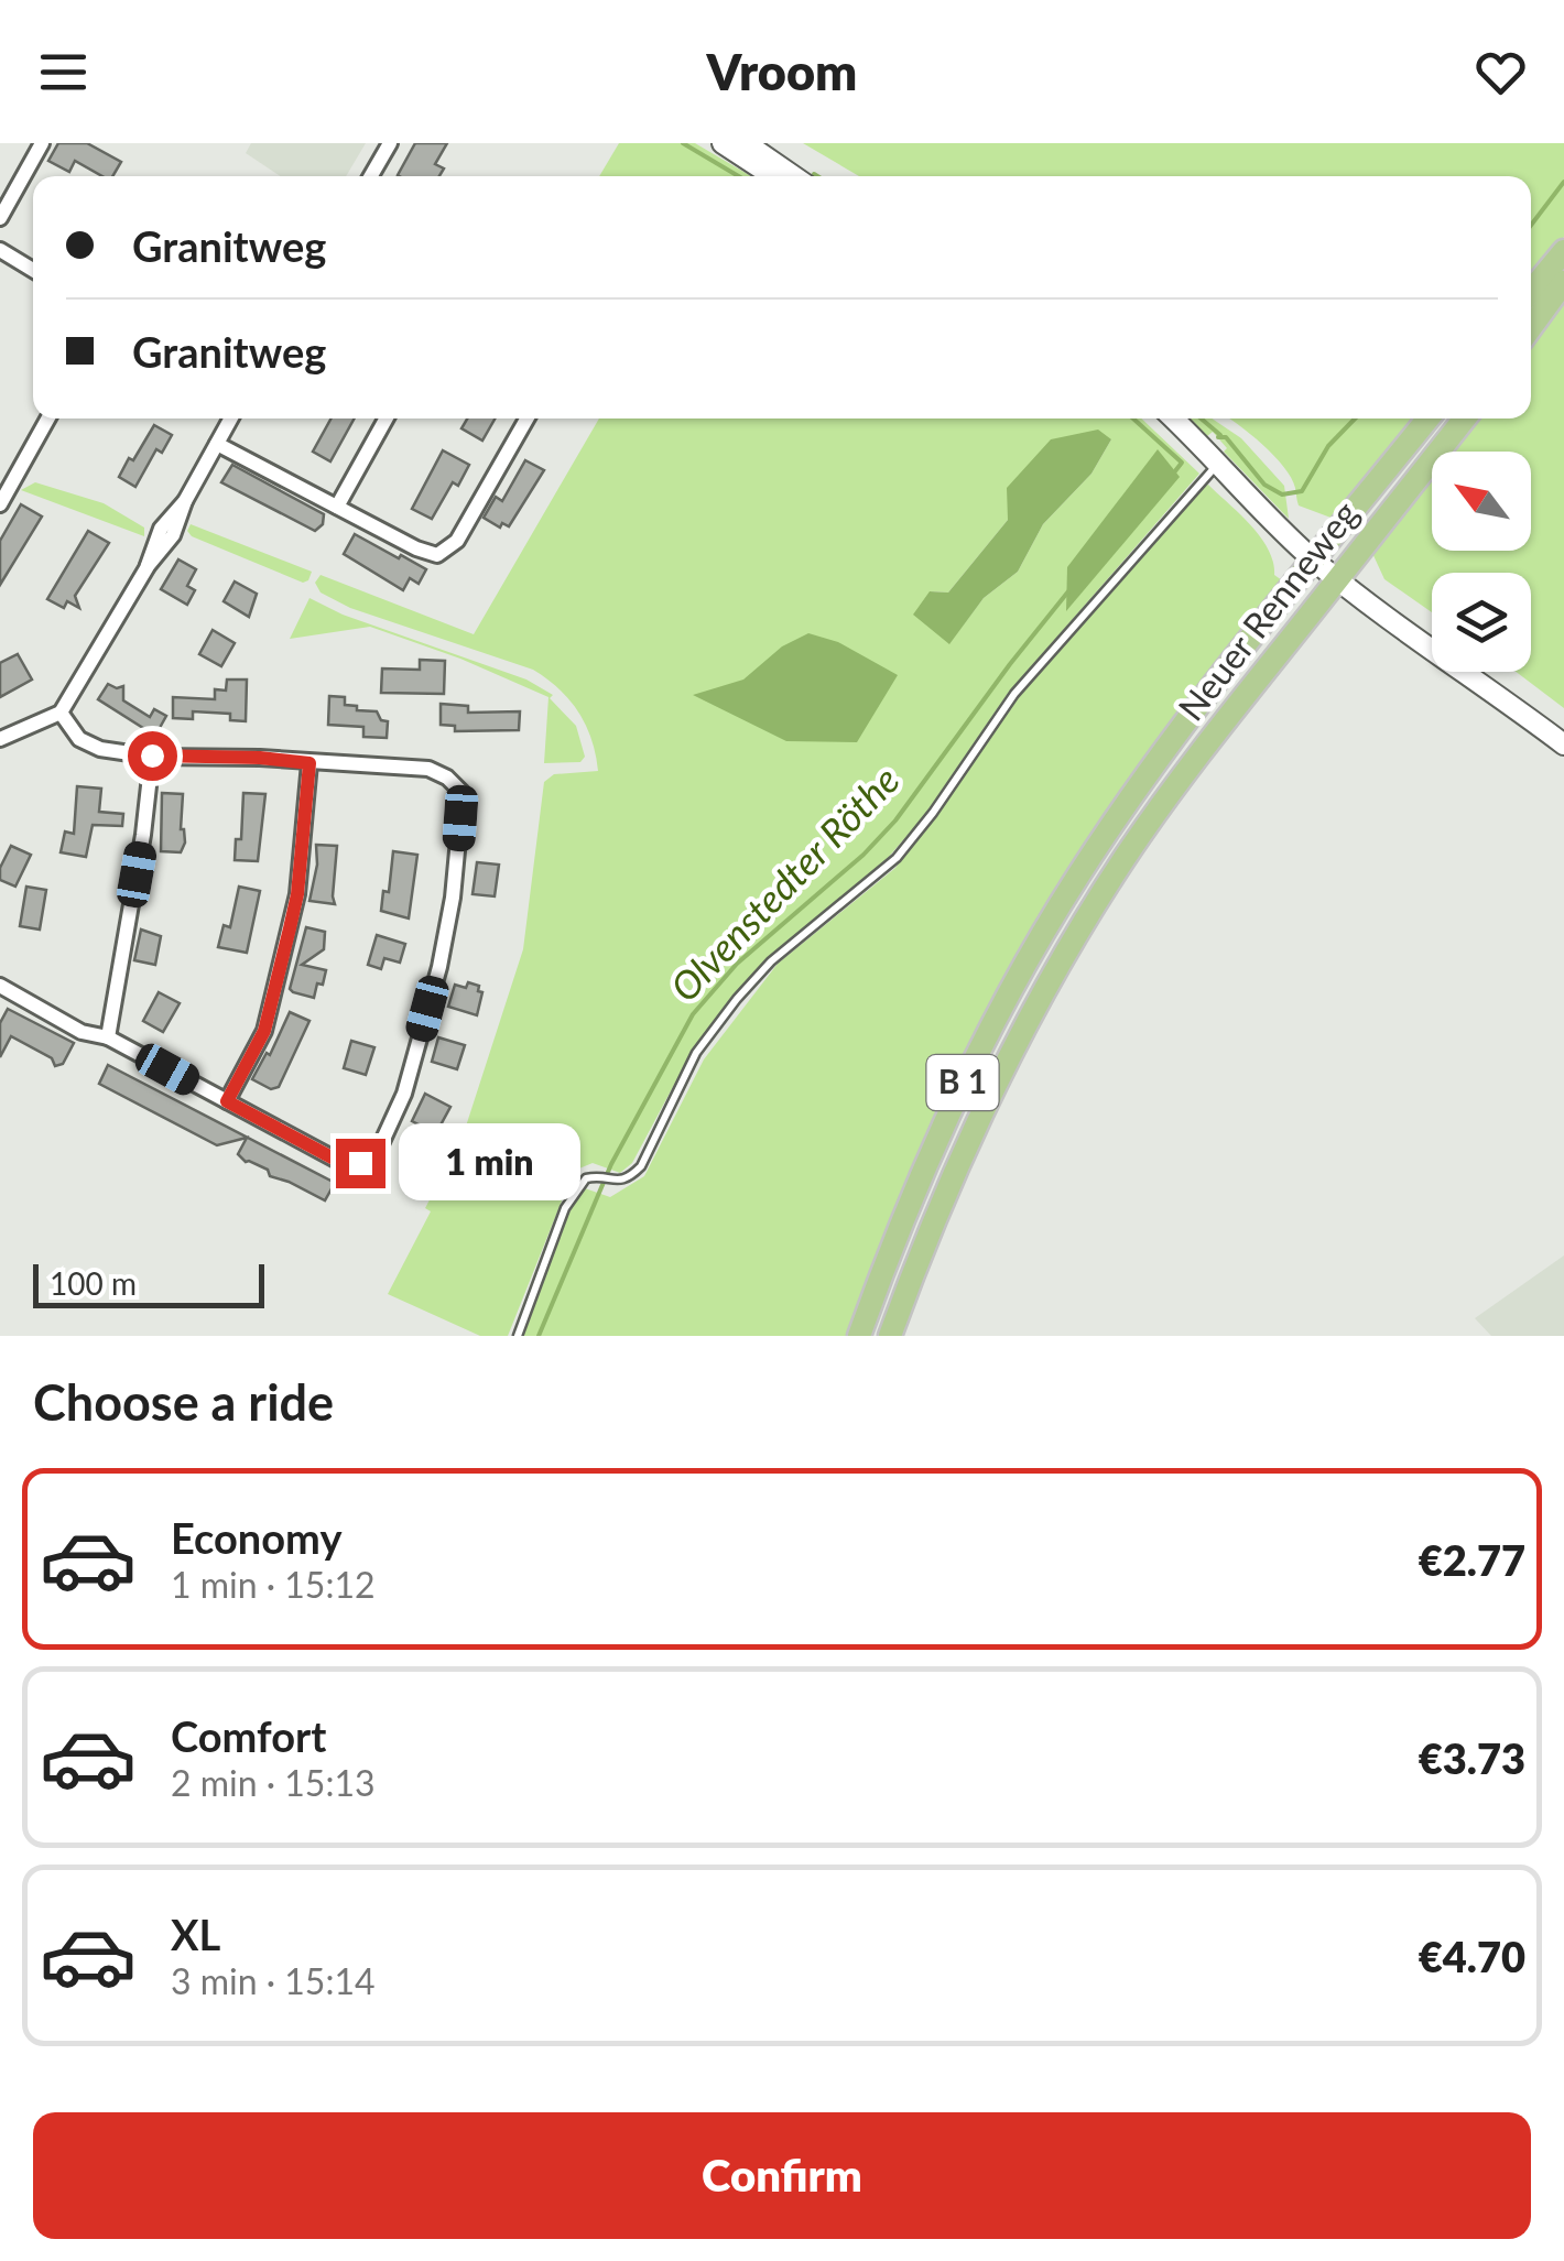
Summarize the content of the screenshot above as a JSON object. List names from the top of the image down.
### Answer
{
  "streets": {
    "main road": ["Neuer Renneweg", "B 1"]
  },
  "water": ["Olvenstedter Röthe"],
  "scale_bar": "100 m",
  "north": "top left",
  "page": {
    "header": "Vroom",
    "banner": ["Granitweg", "Granitweg"],
    "bubble": "1 min",
    "scale": "100 m",
    "heading": "Choose a ride",
    "list": [
      {
        "name": "Economy",
        "note": "1 min · 15:12",
        "value": "€2.77"
      },
      {
        "name": "Comfort",
        "note": "2 min · 15:13",
        "value": "€3.73"
      },
      {
        "name": "XL",
        "note": "3 min · 15:14",
        "value": "€4.70"
      }
    ],
    "buttons": "Confirm"
  }
}
